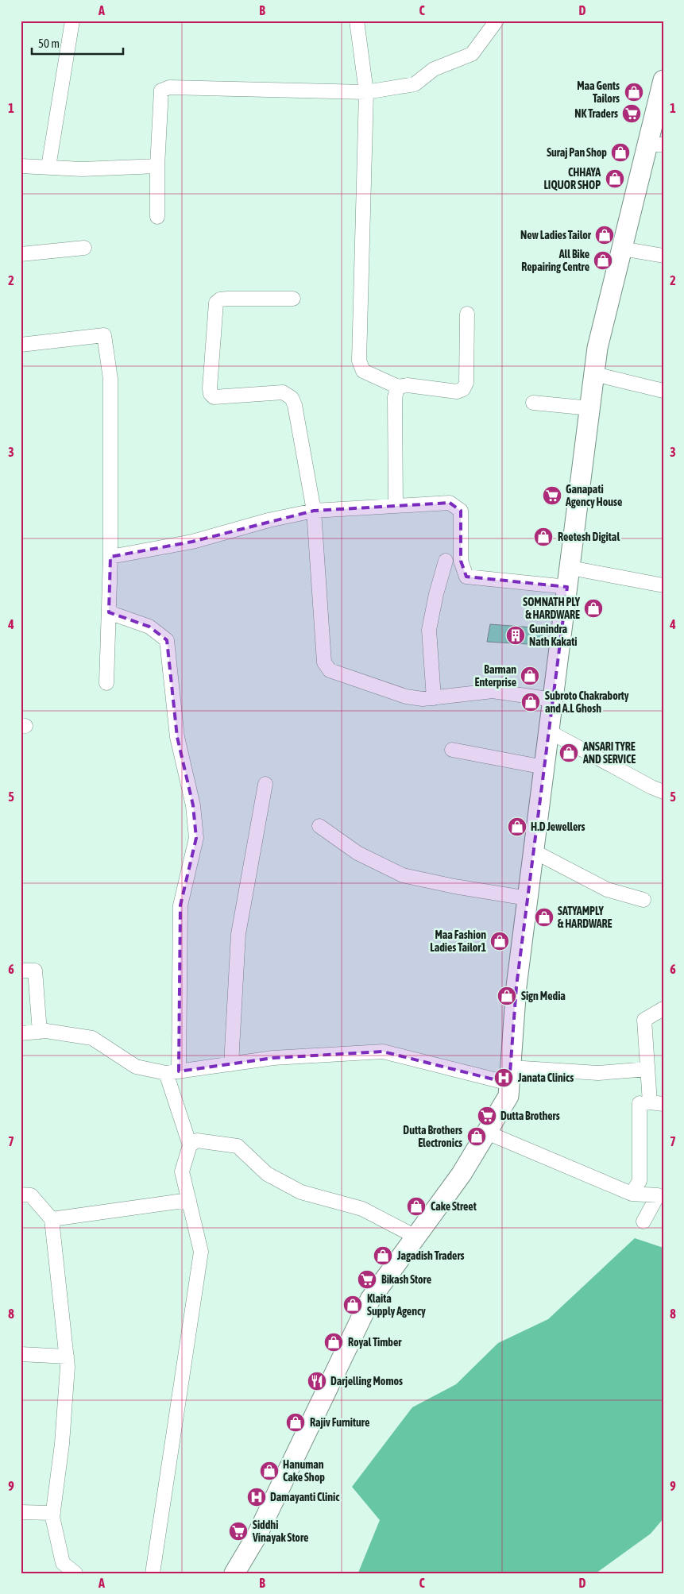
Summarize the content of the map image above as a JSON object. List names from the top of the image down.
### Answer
{
  "places": {
    "shop": [
      "Maa Gents Tailors",
      "Suraj Pan Shop",
      "CHHAYA LIQUOR SHOP",
      "New Ladies Tailor",
      "All Bike Repairing Centre",
      "Reetesh Digital",
      "SOMNATH PLY & HARDWARE",
      "Barman Enterprise",
      "Subroto Chakraborty and A.L Ghosh",
      "ANSARI TYRE AND SERVICE",
      "H.D Jewellers",
      "SATYAMPLY & HARDWARE",
      "Maa Fashion Ladies Tailor1",
      "Sign Media",
      "Dutta Brothers Electronics",
      "Cake Street",
      "Jagadish Traders",
      "Klaita Supply Agency",
      "Royal Timber",
      "Rajiv Furniture",
      "Hanuman Cake Shop"
    ],
    "supermarket": [
      "NK Traders",
      "Ganapati Agency House",
      "Dutta Brothers",
      "Bikash Store",
      "Siddhi Vinayak Store"
    ],
    "building": ["Gunindra Nath Kakati"],
    "hospital": ["Janata Clinics", "Damayanti Clinic"],
    "restaurant": ["Darjelling Momos"]
  },
  "scale_bar": "50 m",
  "grid": {
    "columns": [
      "A",
      "B",
      "C",
      "D"
    ],
    "rows": [
      "1",
      "2",
      "3",
      "4",
      "5",
      "6",
      "7",
      "8",
      "9"
    ]
  }
}
